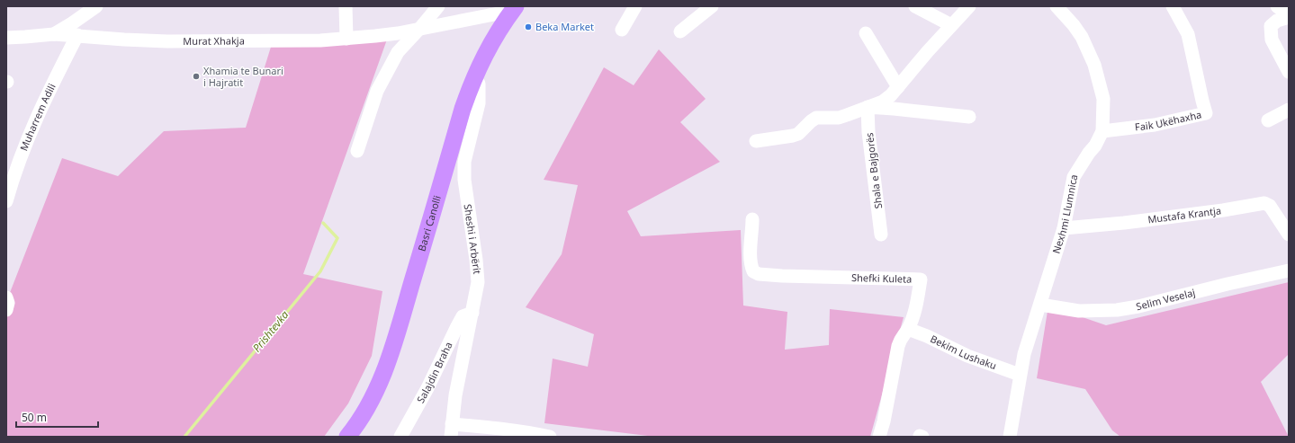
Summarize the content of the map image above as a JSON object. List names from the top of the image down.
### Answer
{
  "streets": {
    "main road": ["Basri Canolli"],
    "street": [
      "Murat Xhakja",
      "Muharrem Adili",
      "Faik Ukëhaxha",
      "Shala e Bajgorës",
      "Nexhmi Llumnica",
      "Mustafa Krantja",
      "Sheshi i Arbërit",
      "Shefki Kuleta",
      "Selim Veselaj",
      "Bekim Lushaku",
      "Salajdin Braha"
    ]
  },
  "crossings": [
    ["Murat Xhakja", "Muharrem Adili"],
    ["Murat Xhakja", "Basri Canolli"],
    ["Faik Ukëhaxha", "Nexhmi Llumnica"],
    ["Nexhmi Llumnica", "Mustafa Krantja"],
    ["Nexhmi Llumnica", "Selim Veselaj"],
    ["Nexhmi Llumnica", "Bekim Lushaku"],
    ["Basri Canolli", "Sheshi i Arbërit"],
    ["Sheshi i Arbërit", "Salajdin Braha"],
    ["Shefki Kuleta", "Bekim Lushaku"]
  ],
  "water": ["Prishtevka"],
  "places": ["Beka Market", "Xhamia te Bunari i Hajratit"],
  "scale_bar": "50 m"
}
